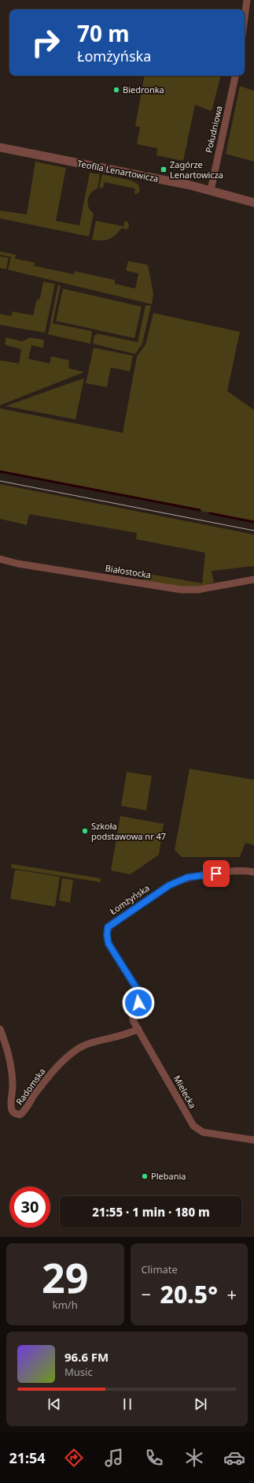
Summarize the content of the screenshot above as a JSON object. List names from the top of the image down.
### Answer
{
  "streets": {
    "street": [
      "Południowa",
      "Teofila Lenartowicza",
      "Białostocka",
      "Łomżyńska",
      "Radomska",
      "Mielecka"
    ]
  },
  "crossings": [
    ["Południowa", "Teofila Lenartowicza"],
    ["Łomżyńska", "Mielecka"],
    ["Radomska", "Mielecka"]
  ],
  "places": {
    "other": ["Biedronka", "Szkoła podstawowa nr 47", "Plebania"],
    "transit": ["Zagórze Lenartowicza"]
  },
  "page": {
    "turn": ["70 m", "Łomżyńska"],
    "limit": "30",
    "trip": "21:55 · 1 min · 180 m",
    "tile": [
      ["29", "km/h"],
      "Climate"
    ],
    "heat": ["−", "20.5°", "+"],
    "song": ["96.6 FM", "Music"],
    "tabs": "21:54"
  }
}
